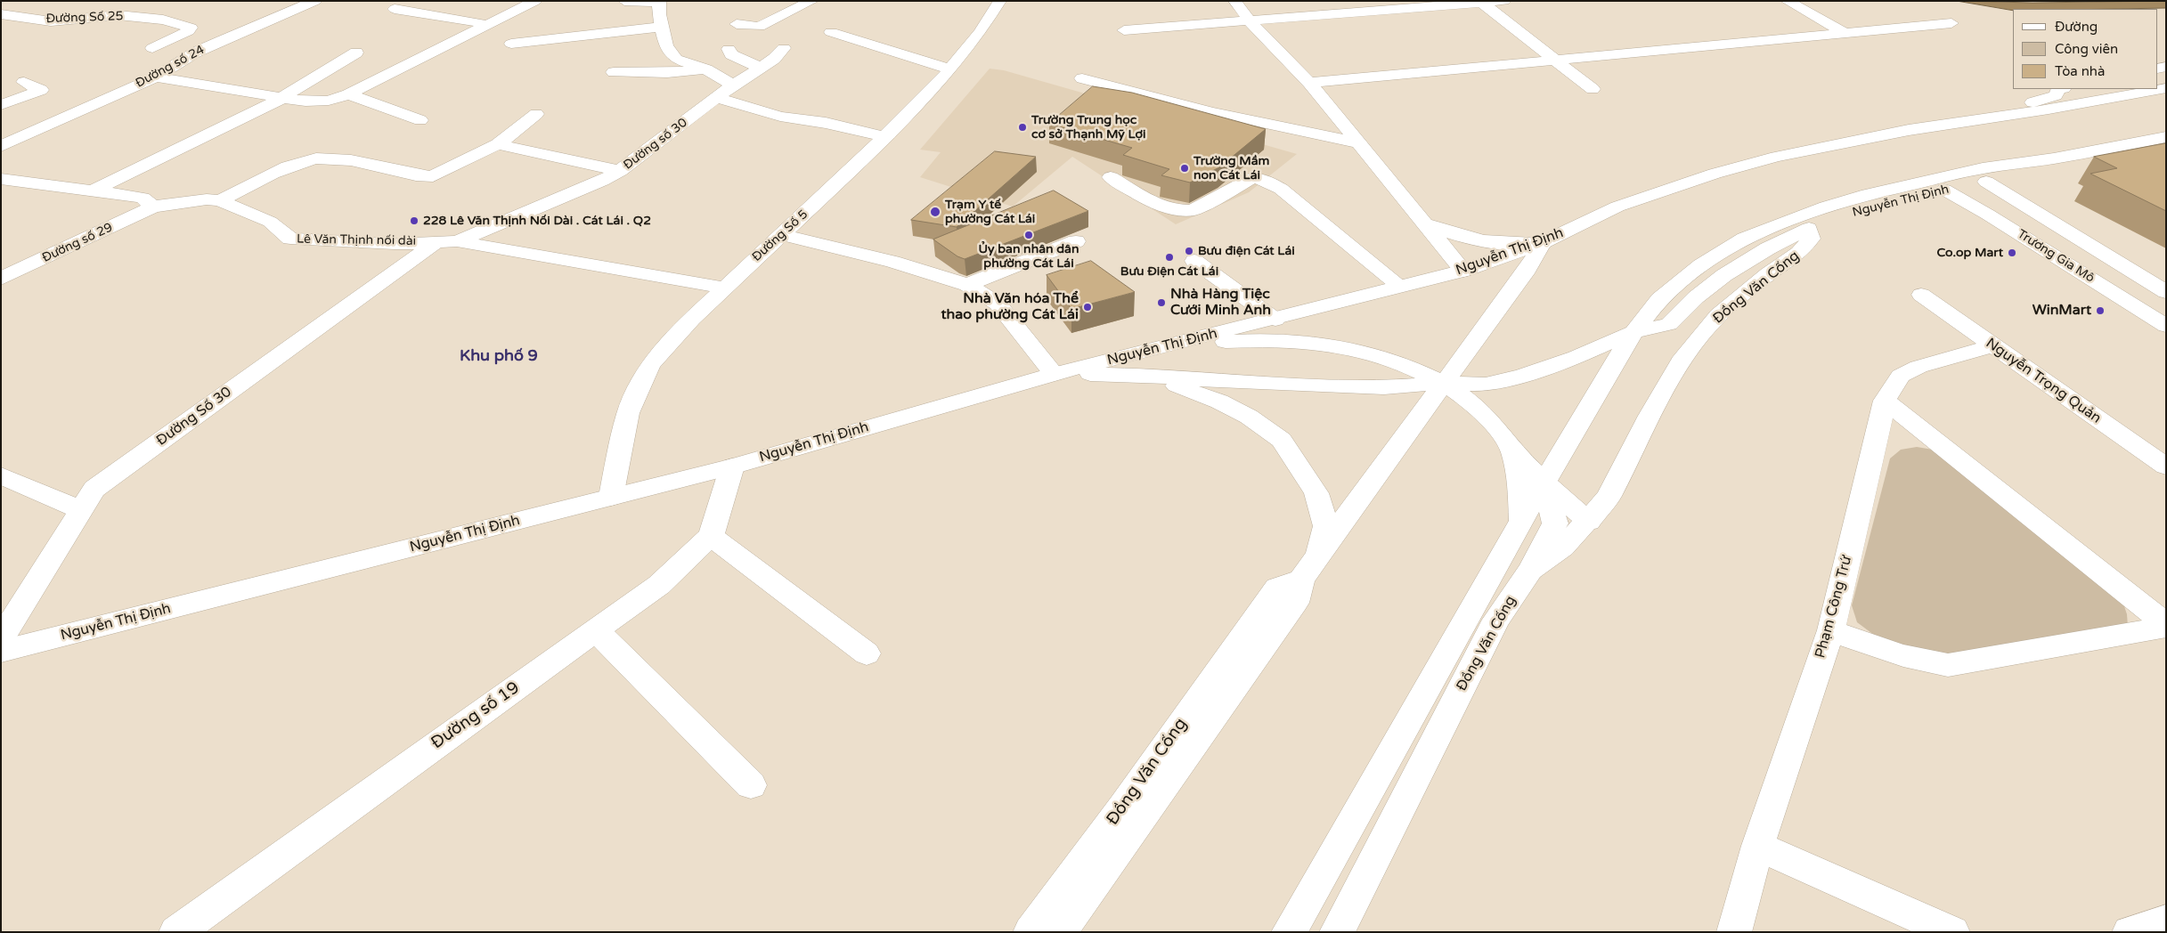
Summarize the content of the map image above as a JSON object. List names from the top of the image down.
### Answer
{
  "streets": {
    "street": [
      "Đường Số 25",
      "Đường số 24",
      "Đường số 30",
      "Nguyễn Thị Định",
      "Đường Số 5",
      "Lê Văn Thịnh nối dài",
      "Đường số 29",
      "Trương Gia Mô",
      "Đồng Văn Cống",
      "Nguyễn Trọng Quản",
      "Đường Số 30",
      "Phạm Công Trứ",
      "Đường số 19"
    ]
  },
  "crossings": [
    ["Đường Số 25", "Đường số 24"],
    ["Đường số 30", "Lê Văn Thịnh nối dài"],
    ["Đường số 30", "Đường Số 30"],
    ["Nguyễn Thị Định", "Đường Số 5"],
    ["Nguyễn Thị Định", "Trương Gia Mô"],
    ["Nguyễn Thị Định", "Đồng Văn Cống"],
    ["Nguyễn Thị Định", "Đường số 19"],
    ["Đường Số 5", "Lê Văn Thịnh nối dài"],
    ["Lê Văn Thịnh nối dài", "Đường số 29"],
    ["Lê Văn Thịnh nối dài", "Đường Số 30"],
    ["Nguyễn Trọng Quản", "Phạm Công Trứ"]
  ],
  "districts": ["Khu phố 9"],
  "places": [
    "Trường Trung học cơ sở Thạnh Mỹ Lợi",
    "Trường Mầm non Cát Lái",
    "Trạm Y tế phường Cát Lái",
    "228 Lê Văn Thịnh Nối Dài . Cát Lái . Q2",
    "Ủy ban nhân dân phường Cát Lái",
    "Bưu điện Cát Lái",
    "Co.op Mart",
    "Bưu Điện Cát Lái",
    "Nhà Hàng Tiệc Cưới Minh Anh",
    "Nhà Văn hóa Thể thao phường Cát Lái",
    "WinMart"
  ],
  "legend": ["Đường", "Công viên", "Tòa nhà"]
}
